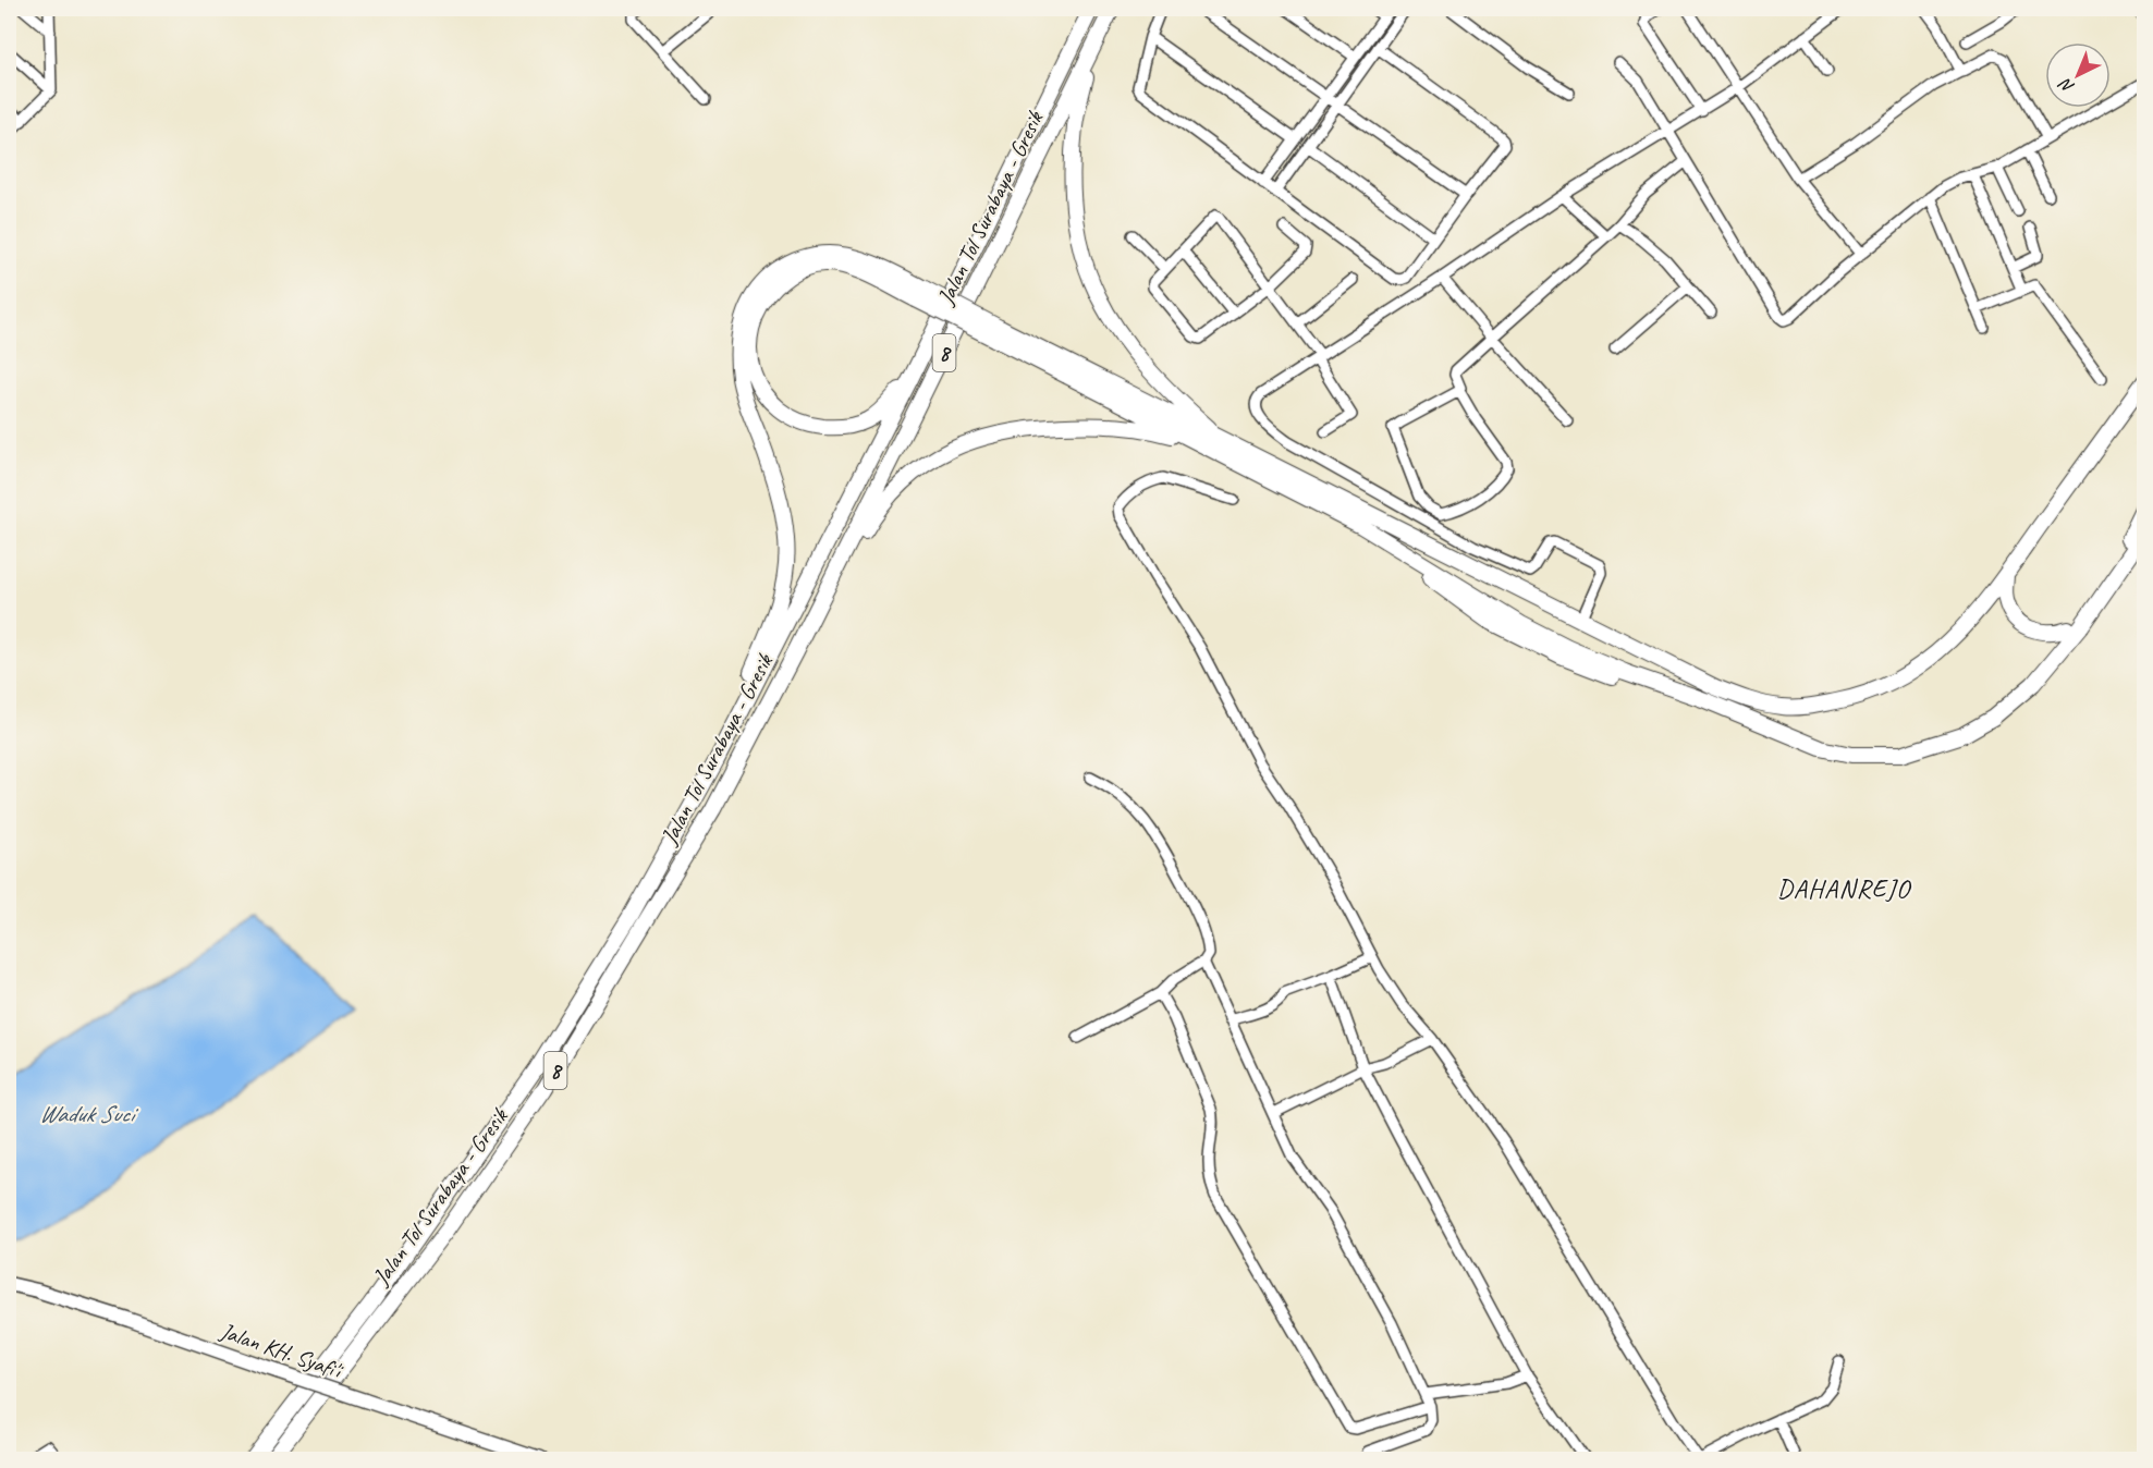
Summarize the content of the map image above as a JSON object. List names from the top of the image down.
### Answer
{
  "streets": {
    "highway": ["Jalan Tol Surabaya - Gresik", "8"],
    "main road": ["Jalan KH. Syafi'i"]
  },
  "districts": ["DAHANREJO"],
  "water": ["Waduk Suci"],
  "north": "bottom left"
}
